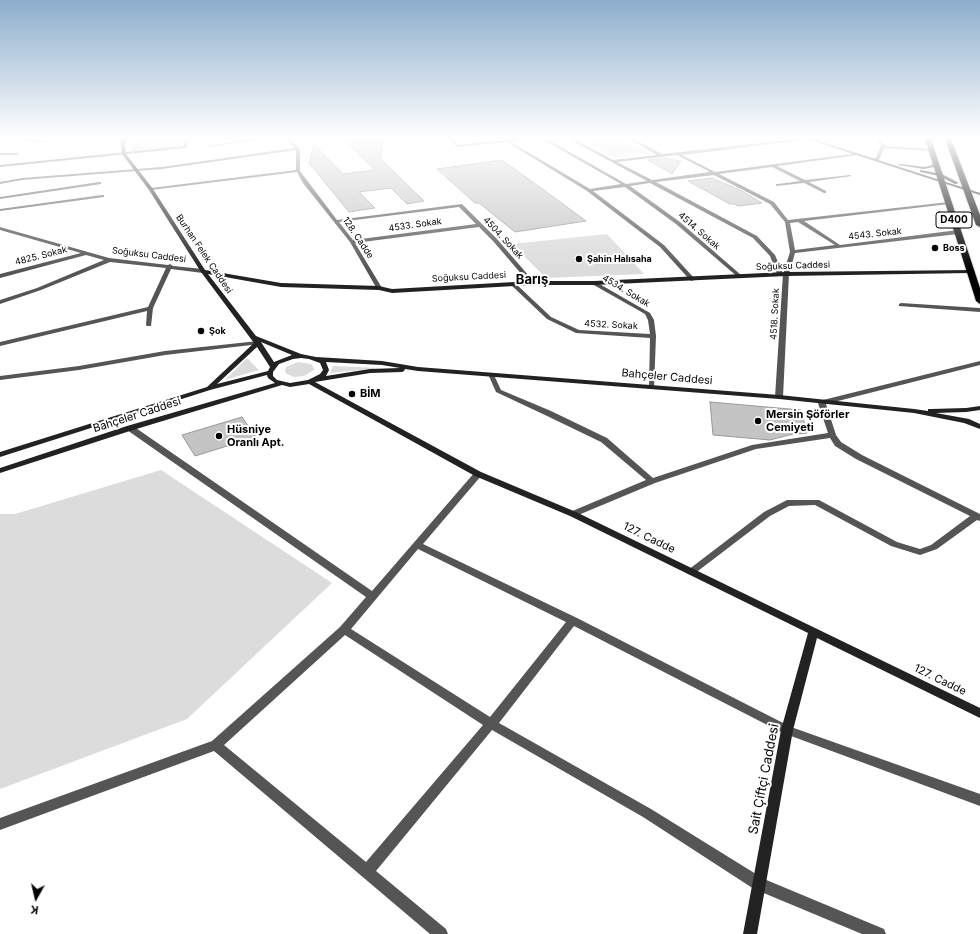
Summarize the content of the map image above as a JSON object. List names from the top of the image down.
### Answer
{
  "streets": {
    "highway": ["D400"],
    "street": [
      "4533. Sokak",
      "4514. Sokak",
      "4543. Sokak",
      "128. Cadde",
      "4504. Sokak",
      "Burhan Felek Caddesi",
      "Soğuksu Caddesi",
      "4825. Sokak",
      "4534. Sokak",
      "4518. Sokak",
      "4532. Sokak",
      "Bahçeler Caddesi",
      "127. Cadde",
      "Sait Çiftçi Caddesi"
    ]
  },
  "crossings": [
    ["D400", "4543. Sokak"],
    ["D400", "Soğuksu Caddesi"],
    ["4533. Sokak", "128. Cadde"],
    ["4533. Sokak", "4504. Sokak"],
    ["4514. Sokak", "Soğuksu Caddesi"],
    ["4543. Sokak", "4518. Sokak"],
    ["128. Cadde", "4504. Sokak"],
    ["128. Cadde", "Soğuksu Caddesi"],
    ["4504. Sokak", "Soğuksu Caddesi"],
    ["Burhan Felek Caddesi", "Soğuksu Caddesi"],
    ["Burhan Felek Caddesi", "Bahçeler Caddesi"],
    ["Soğuksu Caddesi", "4825. Sokak"],
    ["Soğuksu Caddesi", "4534. Sokak"],
    ["Soğuksu Caddesi", "4518. Sokak"],
    ["Soğuksu Caddesi", "4532. Sokak"],
    ["4534. Sokak", "4532. Sokak"],
    ["4534. Sokak", "Bahçeler Caddesi"],
    ["4518. Sokak", "Bahçeler Caddesi"],
    ["Bahçeler Caddesi", "127. Cadde"],
    ["127. Cadde", "Sait Çiftçi Caddesi"]
  ],
  "districts": ["Barış"],
  "places": [
    "Boss",
    "Şahin Halısaha",
    "Şok",
    "BİM",
    "Mersin Şöförler Cemiyeti",
    "Hüsniye Oranlı Apt."
  ],
  "north": "bottom"
}
